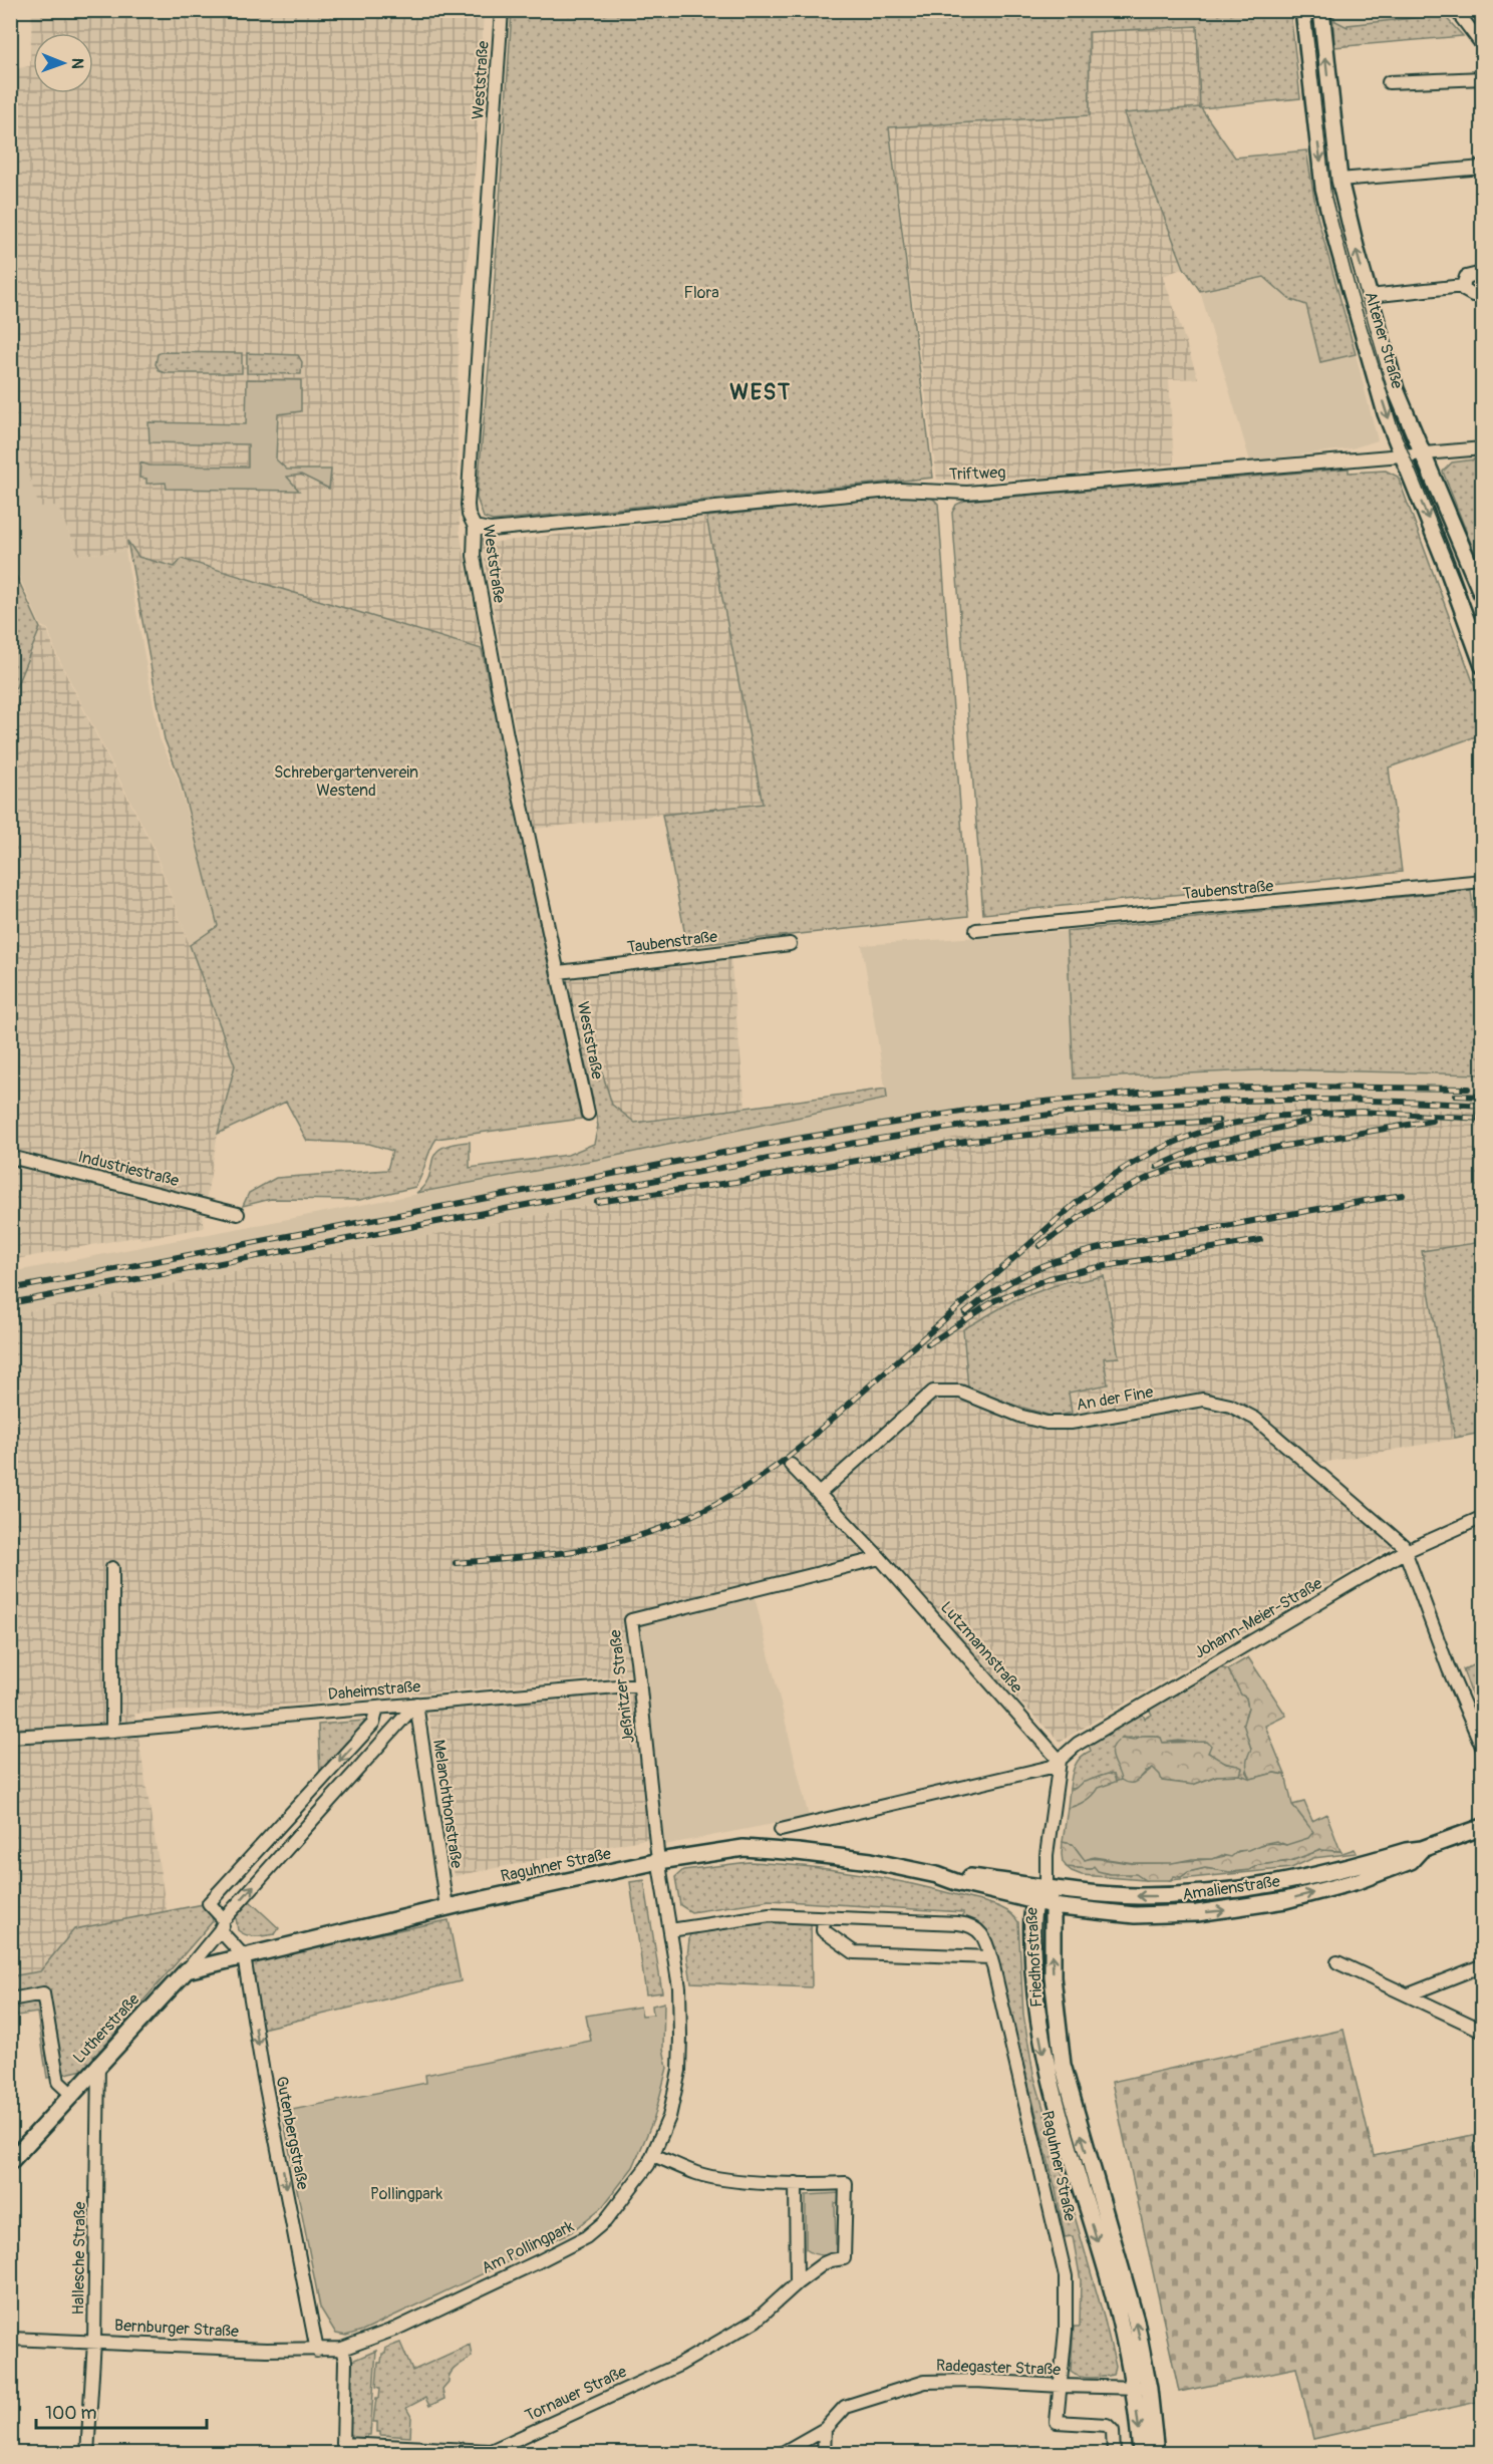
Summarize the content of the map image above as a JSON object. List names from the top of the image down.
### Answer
{
  "streets": {
    "main road": [
      "Altener Straße",
      "Raguhner Straße",
      "Amalienstraße",
      "Friedhofstraße",
      "Lutherstraße"
    ],
    "street": [
      "Weststraße",
      "Triftweg",
      "Taubenstraße",
      "Industriestraße",
      "An der Fine",
      "Johann-Meier-Straße",
      "Lutzmannstraße",
      "Jeßnitzer Straße",
      "Daheimstraße",
      "Melanchthonstraße",
      "Gutenbergstraße",
      "Am Pollingpark",
      "Hallesche Straße",
      "Bernburger Straße",
      "Radegaster Straße",
      "Tornauer Straße"
    ]
  },
  "crossings": [
    ["Weststraße", "Triftweg"],
    ["Weststraße", "Taubenstraße"],
    ["Altener Straße", "Triftweg"],
    ["An der Fine", "Johann-Meier-Straße"],
    ["An der Fine", "Lutzmannstraße"],
    ["Johann-Meier-Straße", "Lutzmannstraße"],
    ["Lutzmannstraße", "Jeßnitzer Straße"],
    ["Jeßnitzer Straße", "Daheimstraße"],
    ["Jeßnitzer Straße", "Raguhner Straße"],
    ["Jeßnitzer Straße", "Am Pollingpark"],
    ["Daheimstraße", "Melanchthonstraße"],
    ["Daheimstraße", "Lutherstraße"],
    ["Melanchthonstraße", "Raguhner Straße"],
    ["Melanchthonstraße", "Lutherstraße"],
    ["Raguhner Straße", "Amalienstraße"],
    ["Raguhner Straße", "Friedhofstraße"],
    ["Raguhner Straße", "Lutherstraße"],
    ["Raguhner Straße", "Gutenbergstraße"],
    ["Raguhner Straße", "Am Pollingpark"],
    ["Raguhner Straße", "Radegaster Straße"],
    ["Amalienstraße", "Friedhofstraße"],
    ["Friedhofstraße", "Radegaster Straße"],
    ["Lutherstraße", "Hallesche Straße"],
    ["Gutenbergstraße", "Bernburger Straße"],
    ["Am Pollingpark", "Bernburger Straße"],
    ["Am Pollingpark", "Tornauer Straße"],
    ["Hallesche Straße", "Bernburger Straße"],
    ["Bernburger Straße", "Tornauer Straße"]
  ],
  "one_way": ["Gutenbergstraße"],
  "districts": ["WEST"],
  "parks": ["Flora", "Schrebergartenverein Westend", "Pollingpark"],
  "scale_bar": "100 m",
  "north": "right"
}
